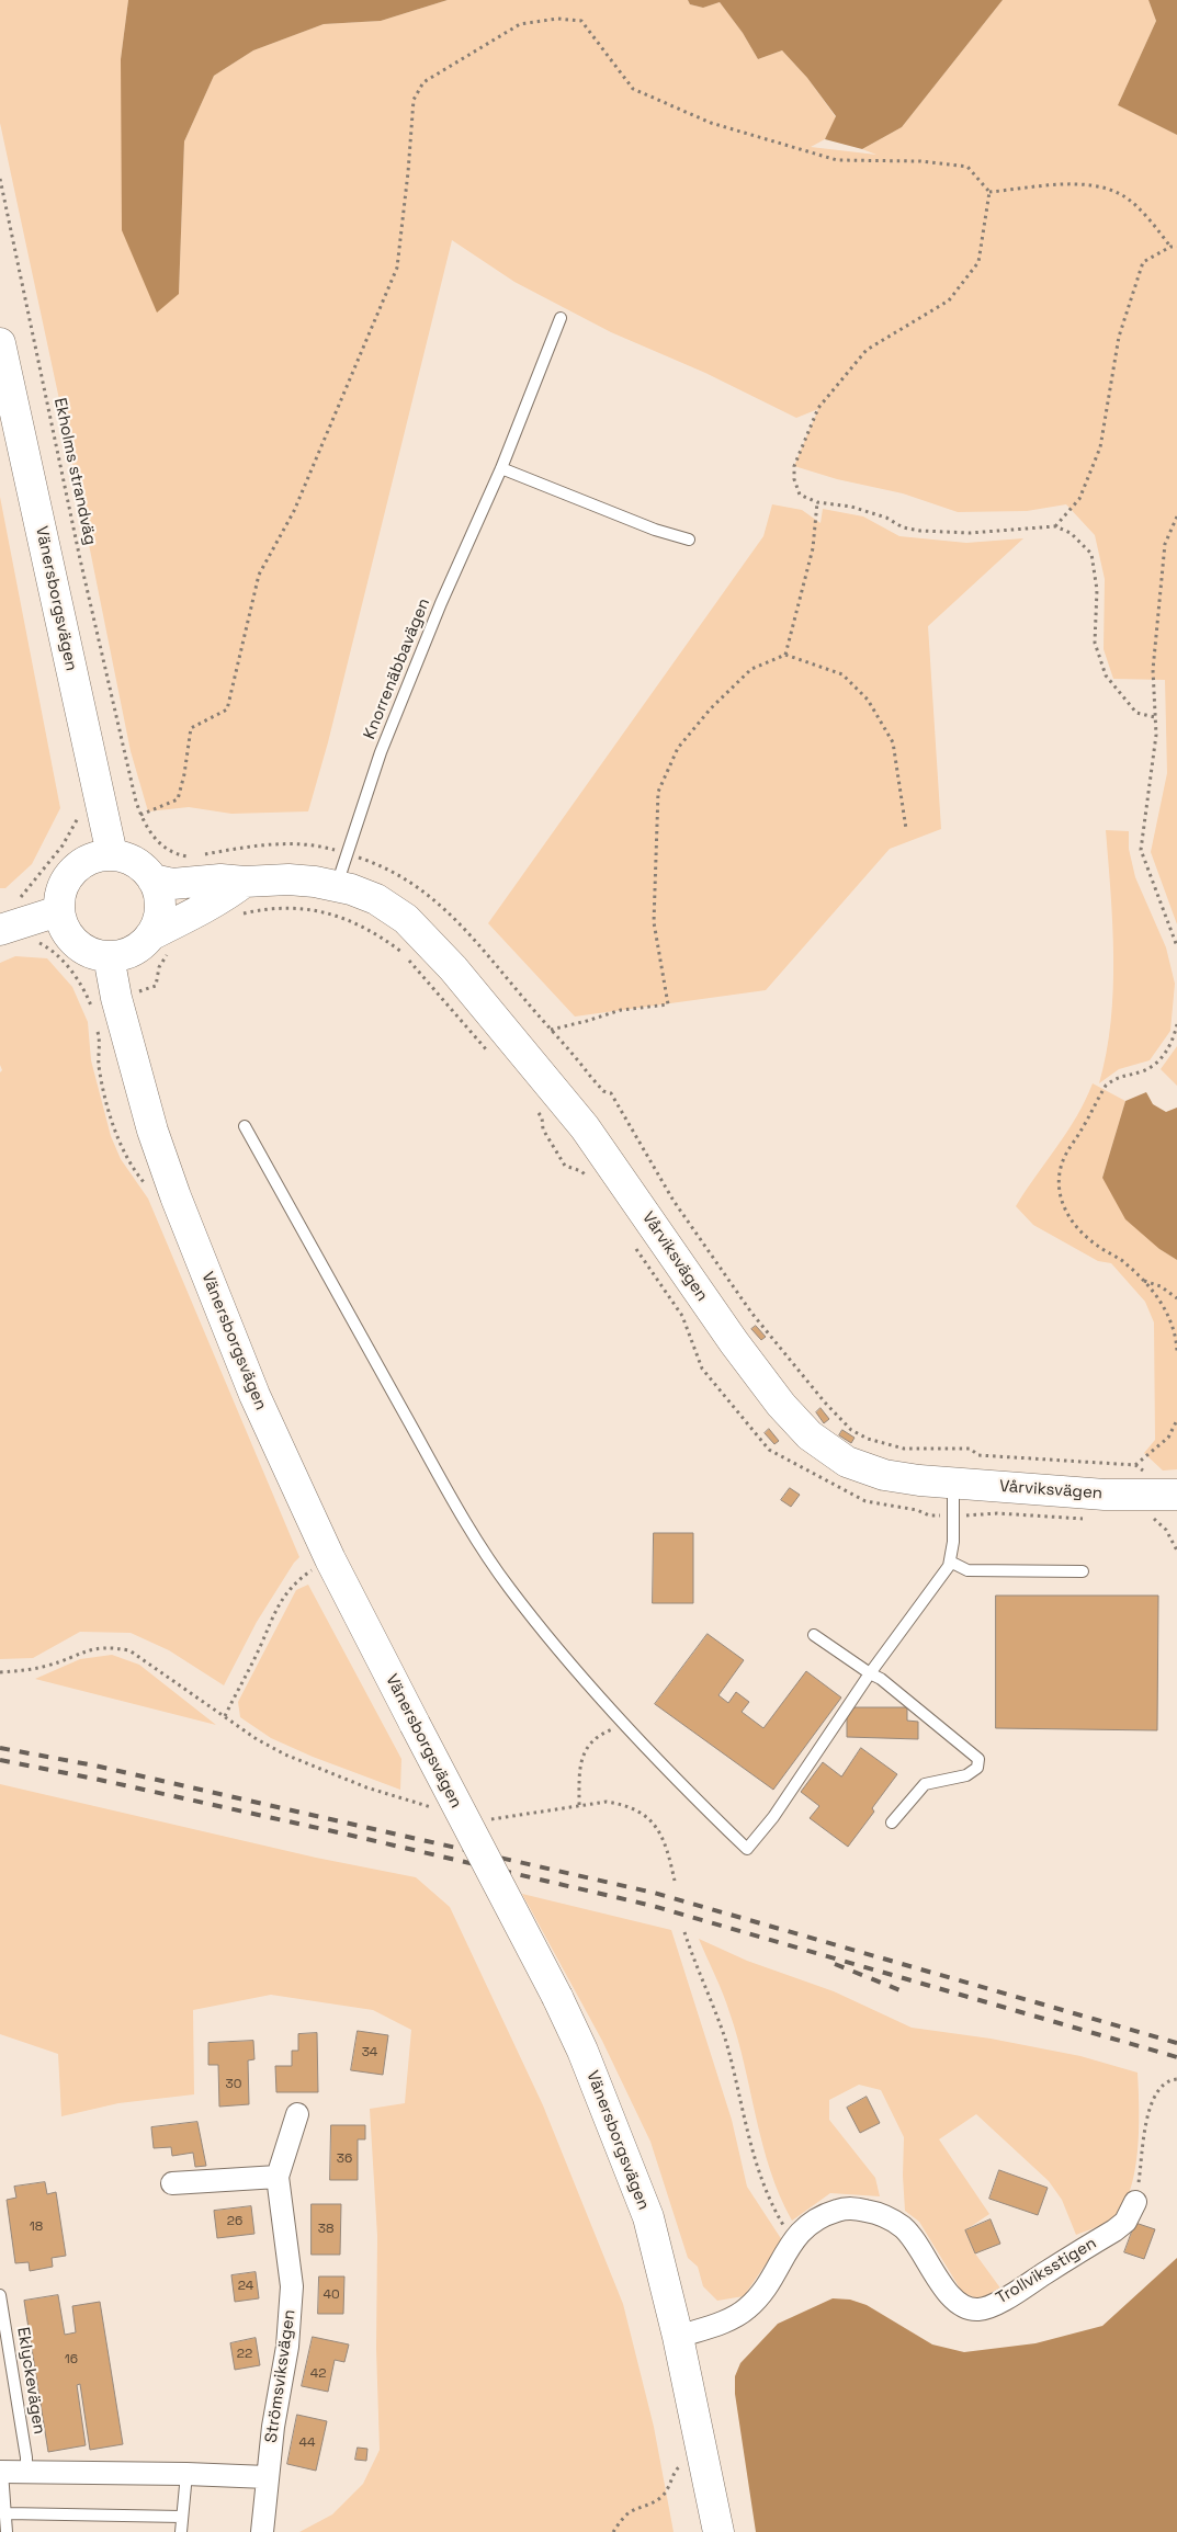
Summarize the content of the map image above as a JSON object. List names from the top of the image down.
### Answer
{
  "streets": {
    "main road": ["Vänersborgsvägen", "Vårviksvägen"],
    "street": ["Trollviksstigen", "Strömsviksvägen"],
    "lane": ["Knorrenäbbavägen", "Eklyckevägen"],
    "path": ["Ekholms strandväg"]
  },
  "crossings": [
    ["Vänersborgsvägen", "Vårviksvägen"],
    ["Vänersborgsvägen", "Trollviksstigen"],
    ["Knorrenäbbavägen", "Vårviksvägen"]
  ],
  "house_numbers": [
    "34",
    "30",
    "36",
    "26",
    "18",
    "38",
    "24",
    "40",
    "22",
    "16",
    "42",
    "44"
  ]
}
